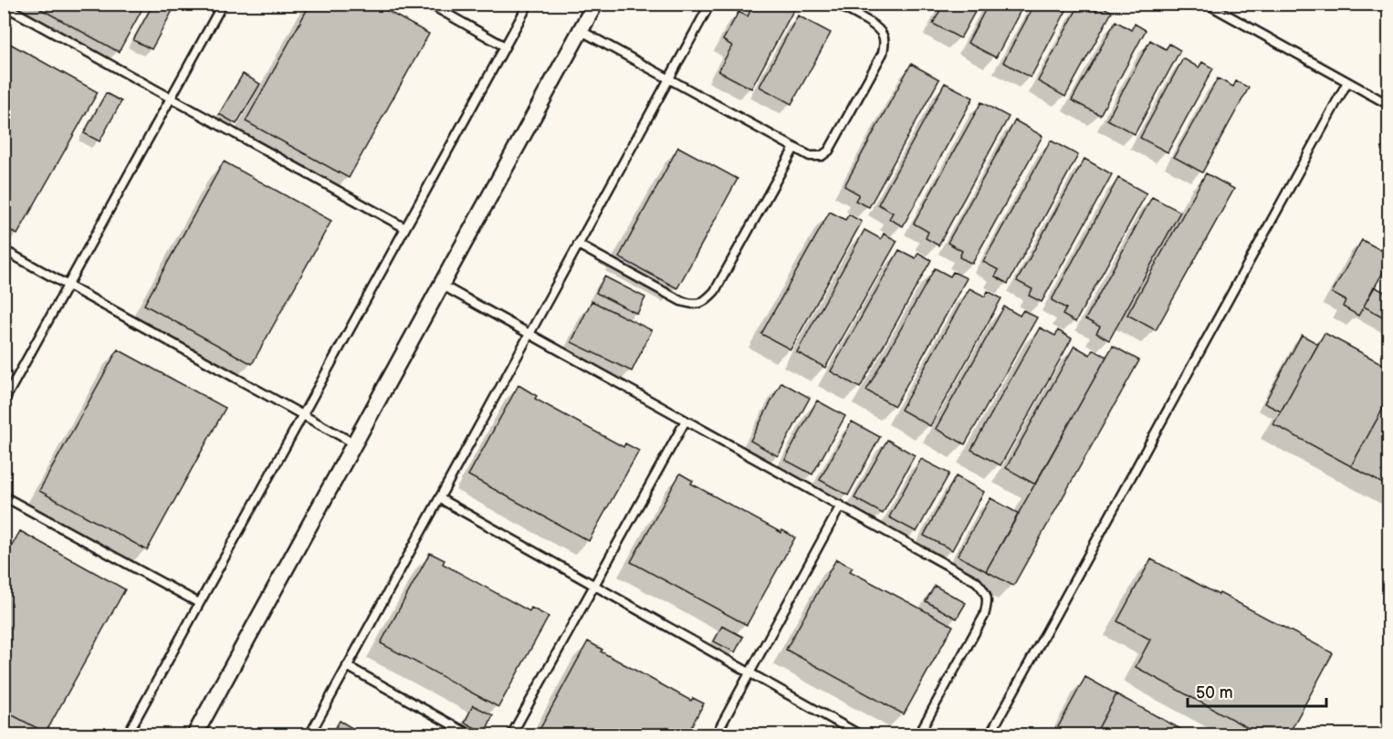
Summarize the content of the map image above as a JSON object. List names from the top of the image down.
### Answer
{
  "scale_bar": "50 m"
}
